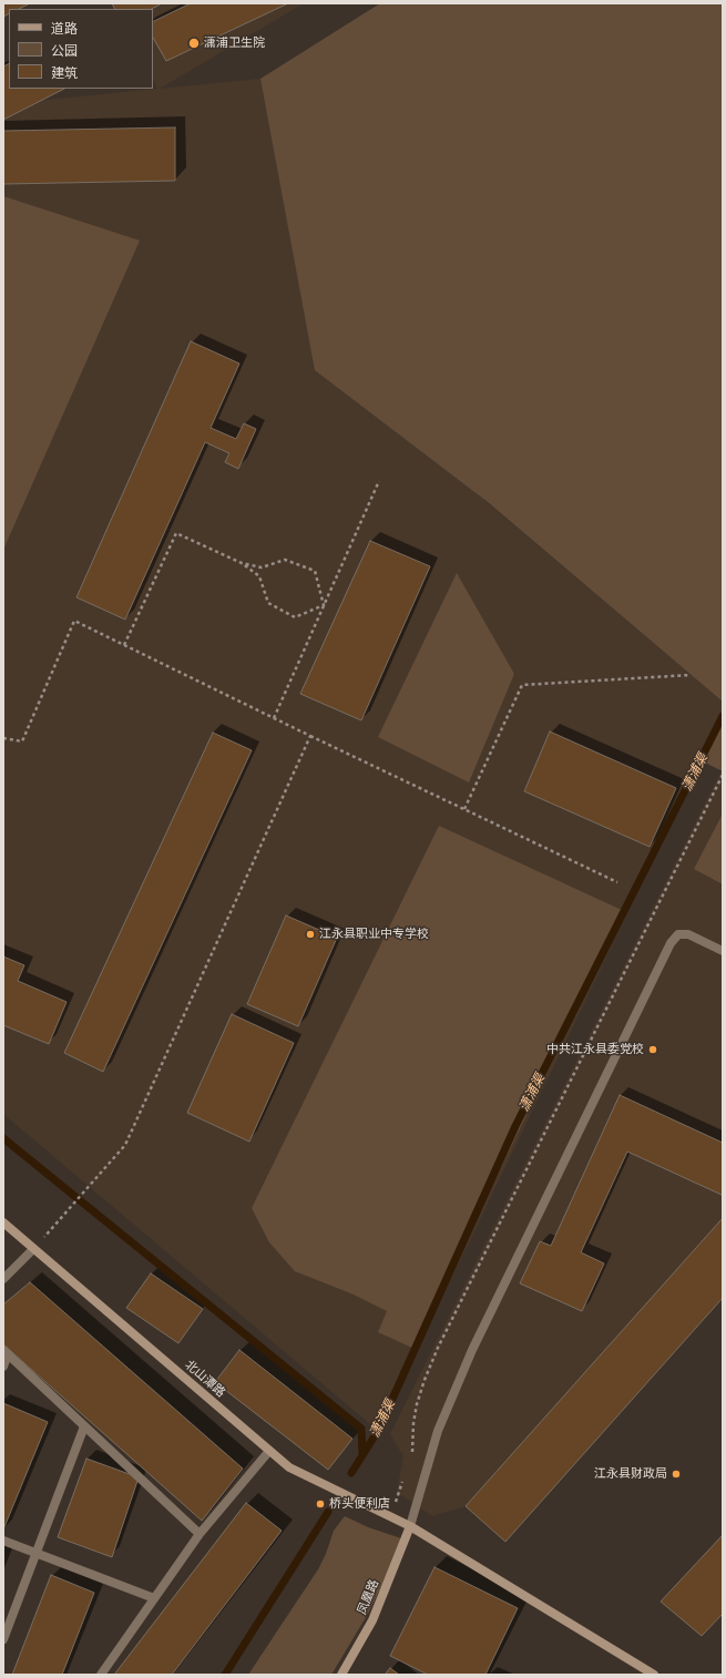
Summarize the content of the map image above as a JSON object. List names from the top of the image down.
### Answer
{
  "streets": {
    "main road": ["北山潭路", "凤凰路"]
  },
  "crossings": [
    ["北山潭路", "凤凰路"]
  ],
  "water": ["潇浦渠"],
  "places": [
    "潇浦卫生院",
    "江永县职业中专学校",
    "中共江永县委党校",
    "江永县财政局",
    "桥头便利店"
  ],
  "legend": ["道路", "公园", "建筑"]
}
